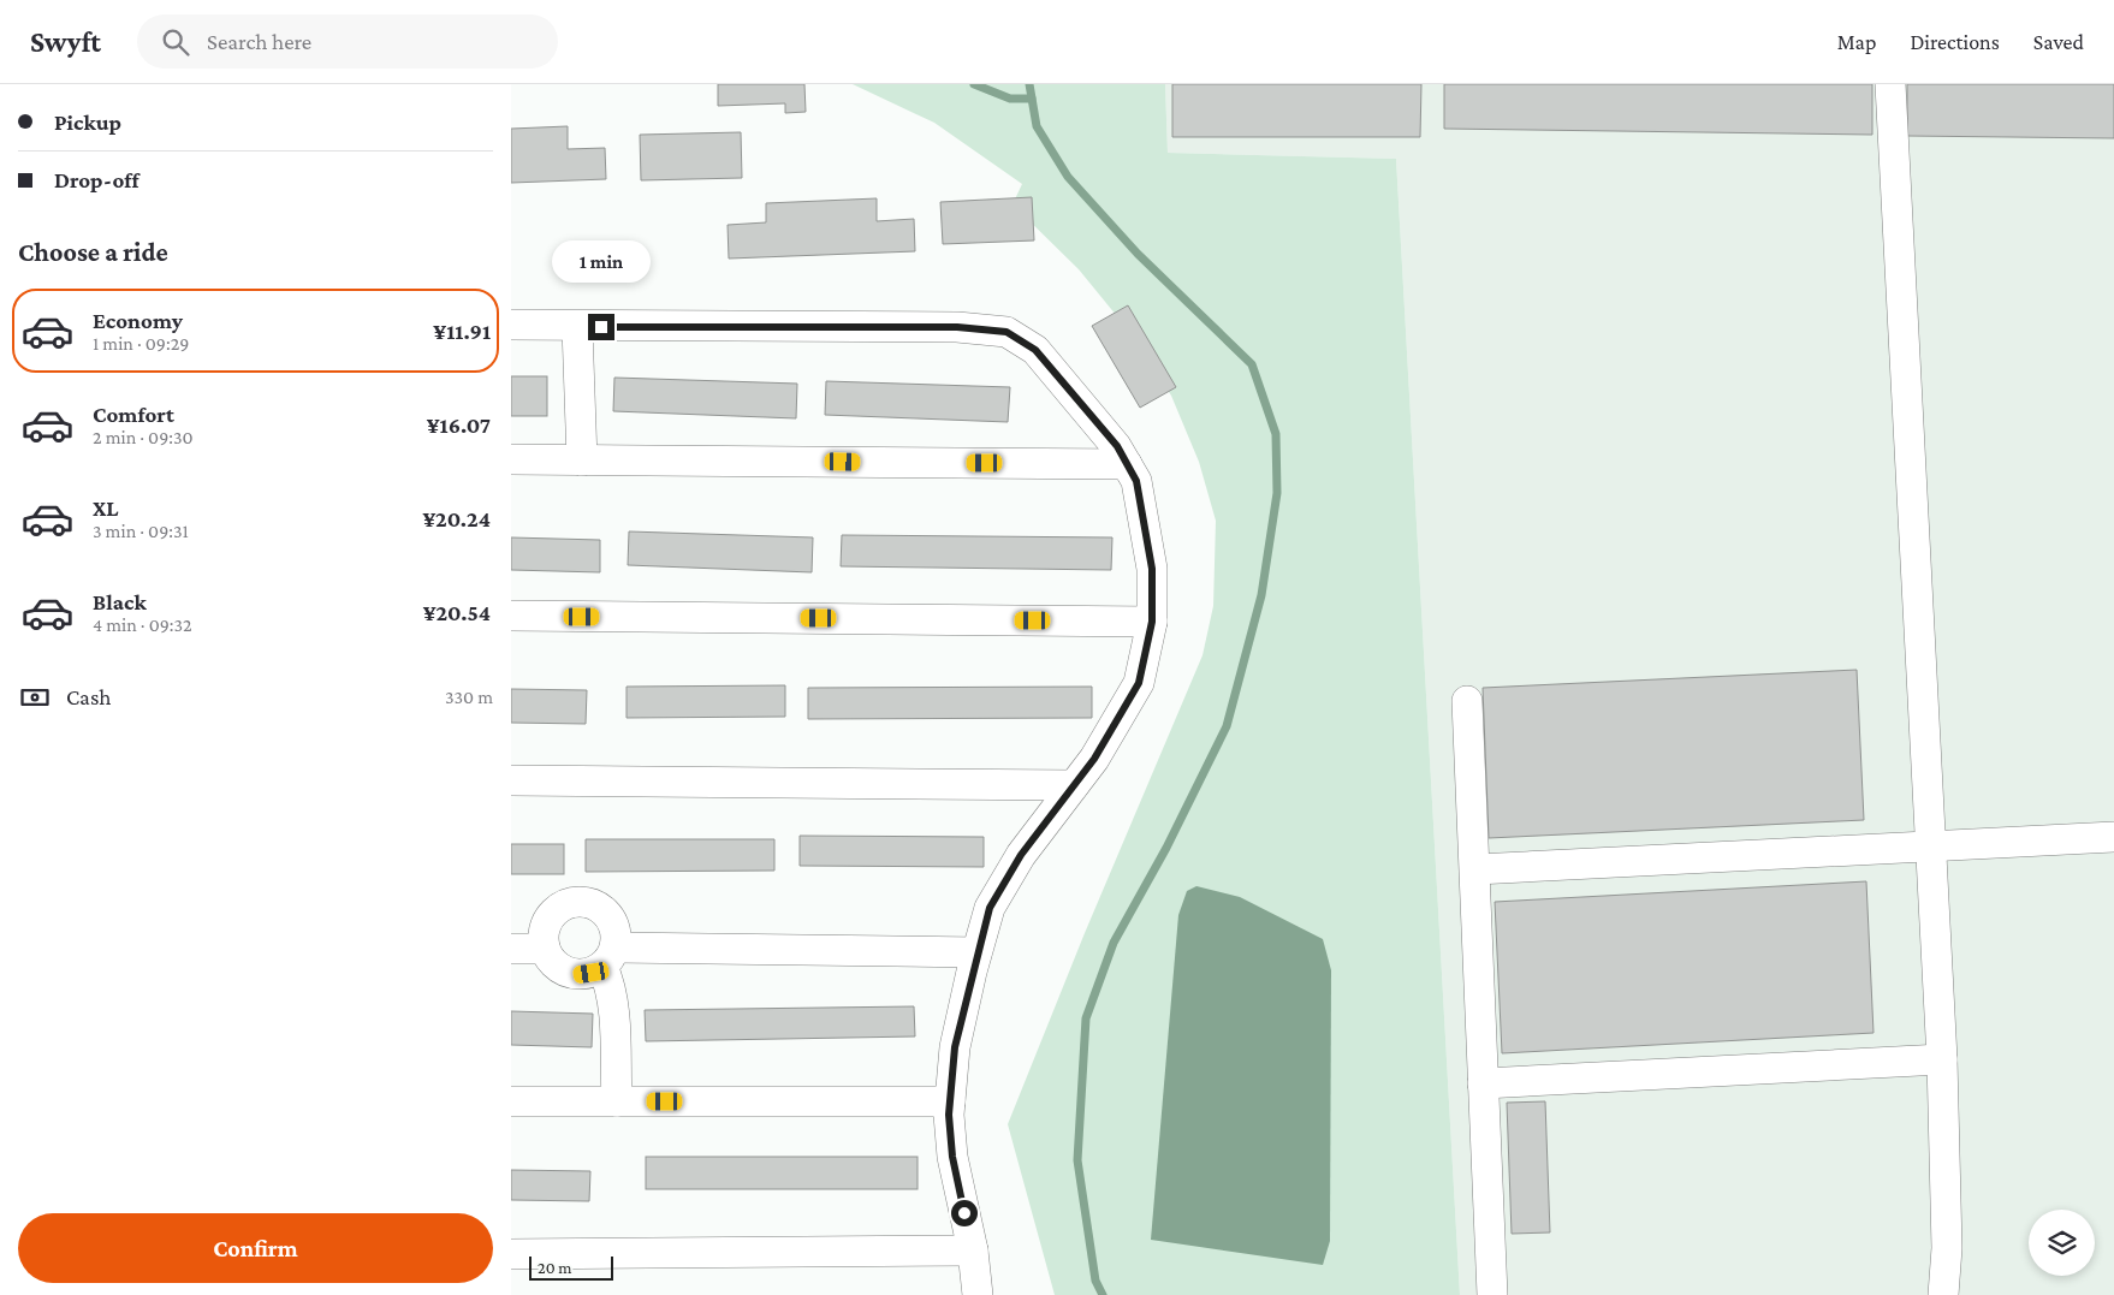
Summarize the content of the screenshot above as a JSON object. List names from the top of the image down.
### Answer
{
  "scale_bar": "20 m",
  "page": {
    "header": "Swyft",
    "search": "Search here",
    "nav": ["Map", "Directions", "Saved"],
    "banner": ["Pickup", "Drop-off"],
    "heading": "Choose a ride",
    "bubble": "1 min",
    "list": [
      {
        "name": "Economy",
        "note": "1 min · 09:29",
        "value": "¥11.91"
      },
      {
        "name": "Comfort",
        "note": "2 min · 09:30",
        "value": "¥16.07"
      },
      {
        "name": "XL",
        "note": "3 min · 09:31",
        "value": "¥20.24"
      },
      {
        "name": "Black",
        "note": "4 min · 09:32",
        "value": "¥20.54"
      }
    ],
    "pay": ["Cash", "330 m"],
    "buttons": "Confirm",
    "scale": "20 m"
  }
}
